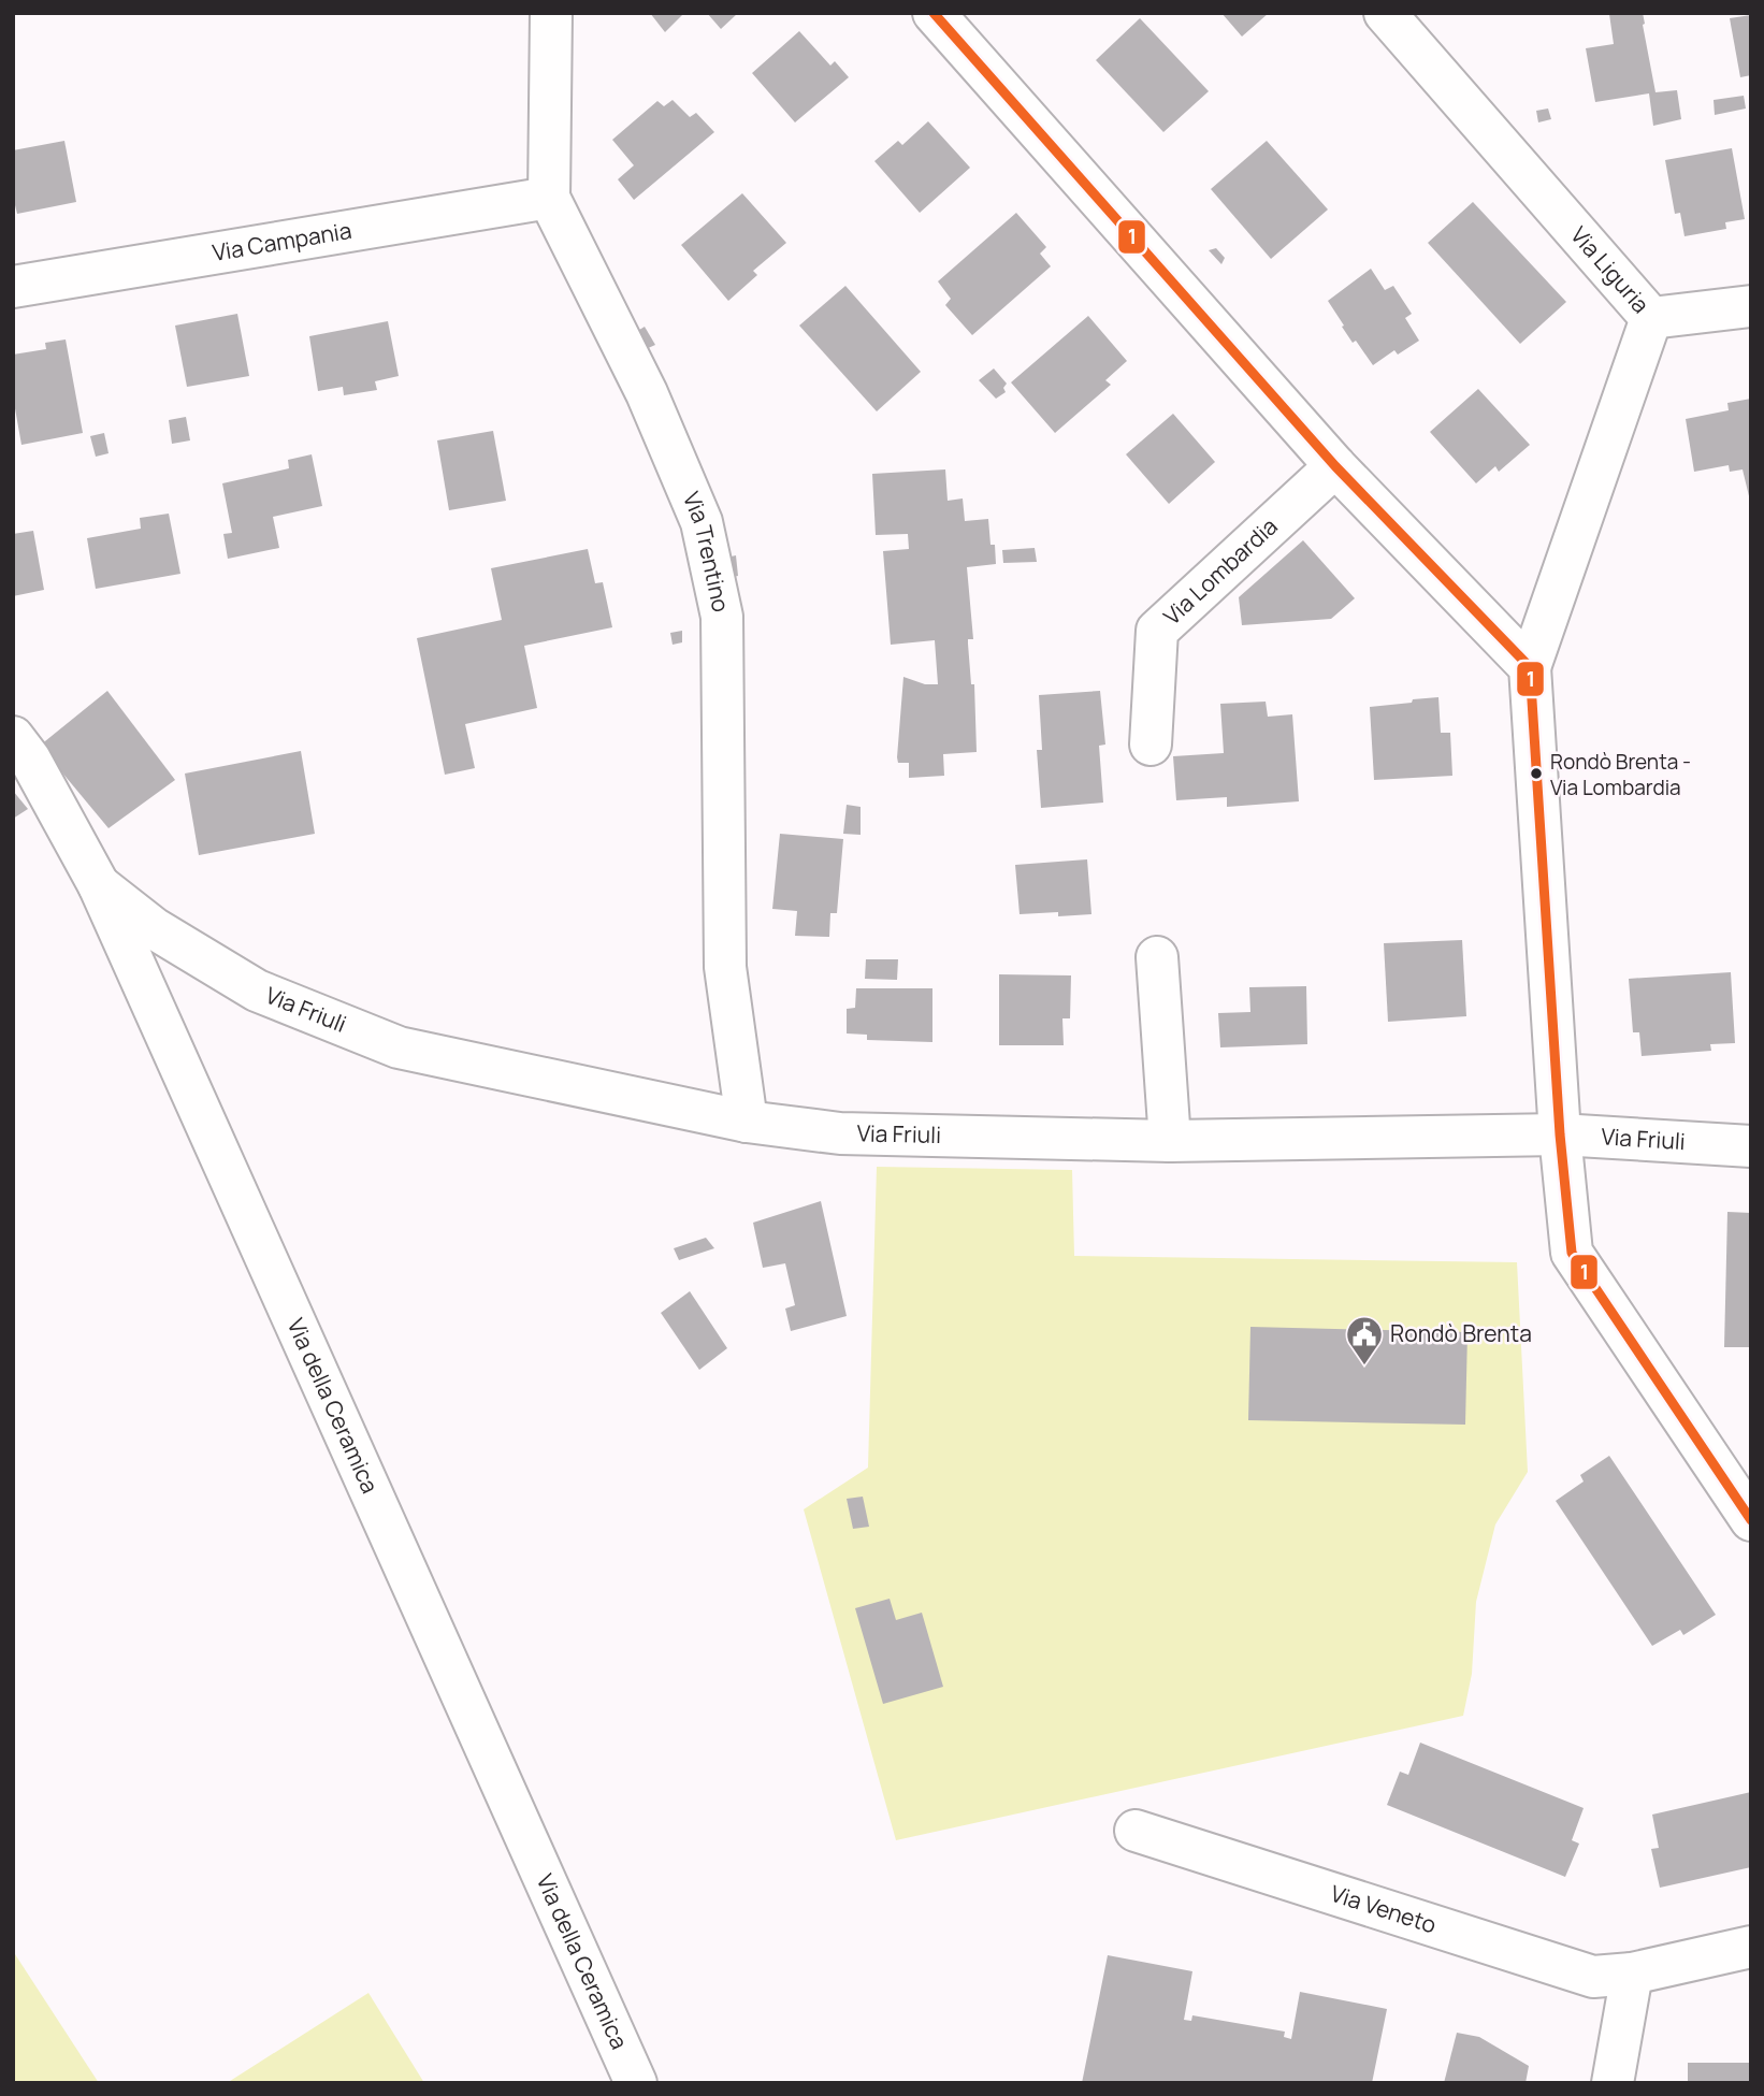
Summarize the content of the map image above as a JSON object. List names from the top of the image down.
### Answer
{
  "streets": {
    "street": [
      "Via Campania",
      "Via Liguria",
      "Via Trentino",
      "Via Lombardia",
      "Via Friuli",
      "Via della Ceramica",
      "Via Veneto"
    ]
  },
  "crossings": [
    ["Via Campania", "Via Trentino"],
    ["Via Trentino", "Via Friuli"],
    ["Via Friuli", "Via della Ceramica"]
  ],
  "places": {
    "other": ["Rondò Brenta - Via Lombardia"],
    "public building": ["Rondò Brenta"]
  },
  "lines": ["transit line 1"]
}
